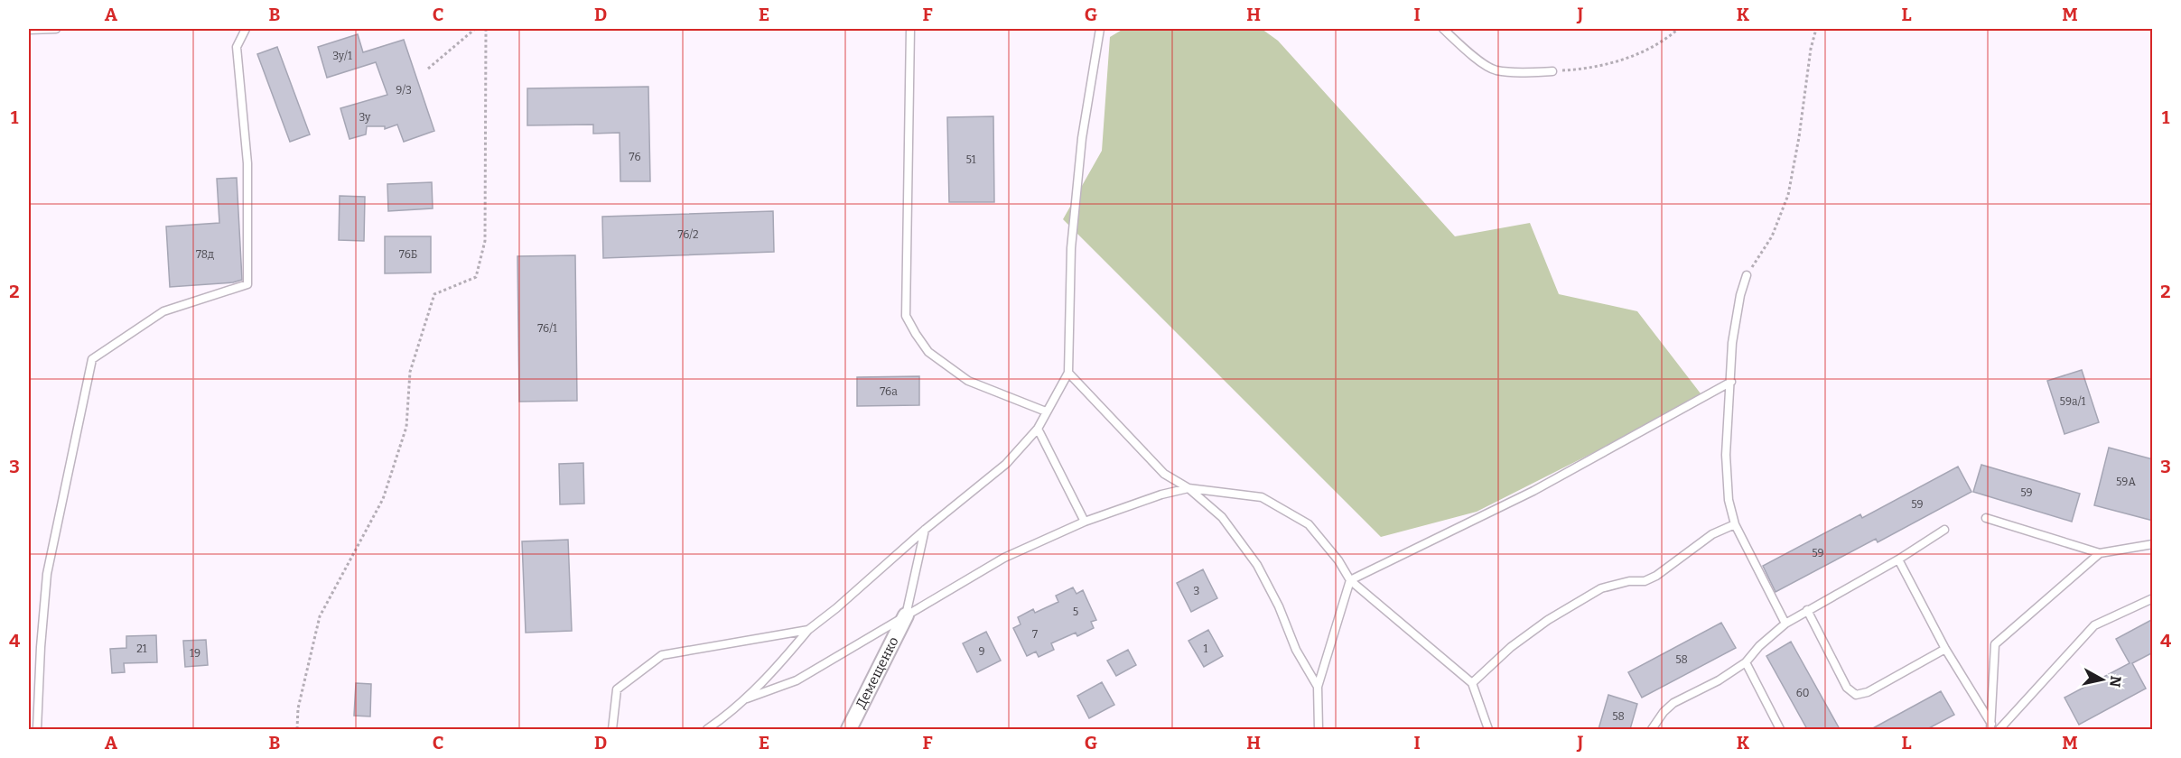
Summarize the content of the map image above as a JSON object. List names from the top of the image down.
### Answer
{
  "streets": {
    "street": ["Демещенко"]
  },
  "house_numbers": [
    "3у/1",
    "9/3",
    "3у",
    "76",
    "51",
    "76/2",
    "78д",
    "76Б",
    "76/1",
    "76а",
    "59а/1",
    "59А",
    "59",
    "59",
    "59",
    "3",
    "5",
    "7",
    "21",
    "1",
    "9",
    "19",
    "58",
    "60",
    "58"
  ],
  "north": "right",
  "grid": {
    "columns": [
      "A",
      "B",
      "C",
      "D",
      "E",
      "F",
      "G",
      "H",
      "I",
      "J",
      "K",
      "L",
      "M"
    ],
    "rows": [
      "1",
      "2",
      "3",
      "4"
    ]
  }
}
